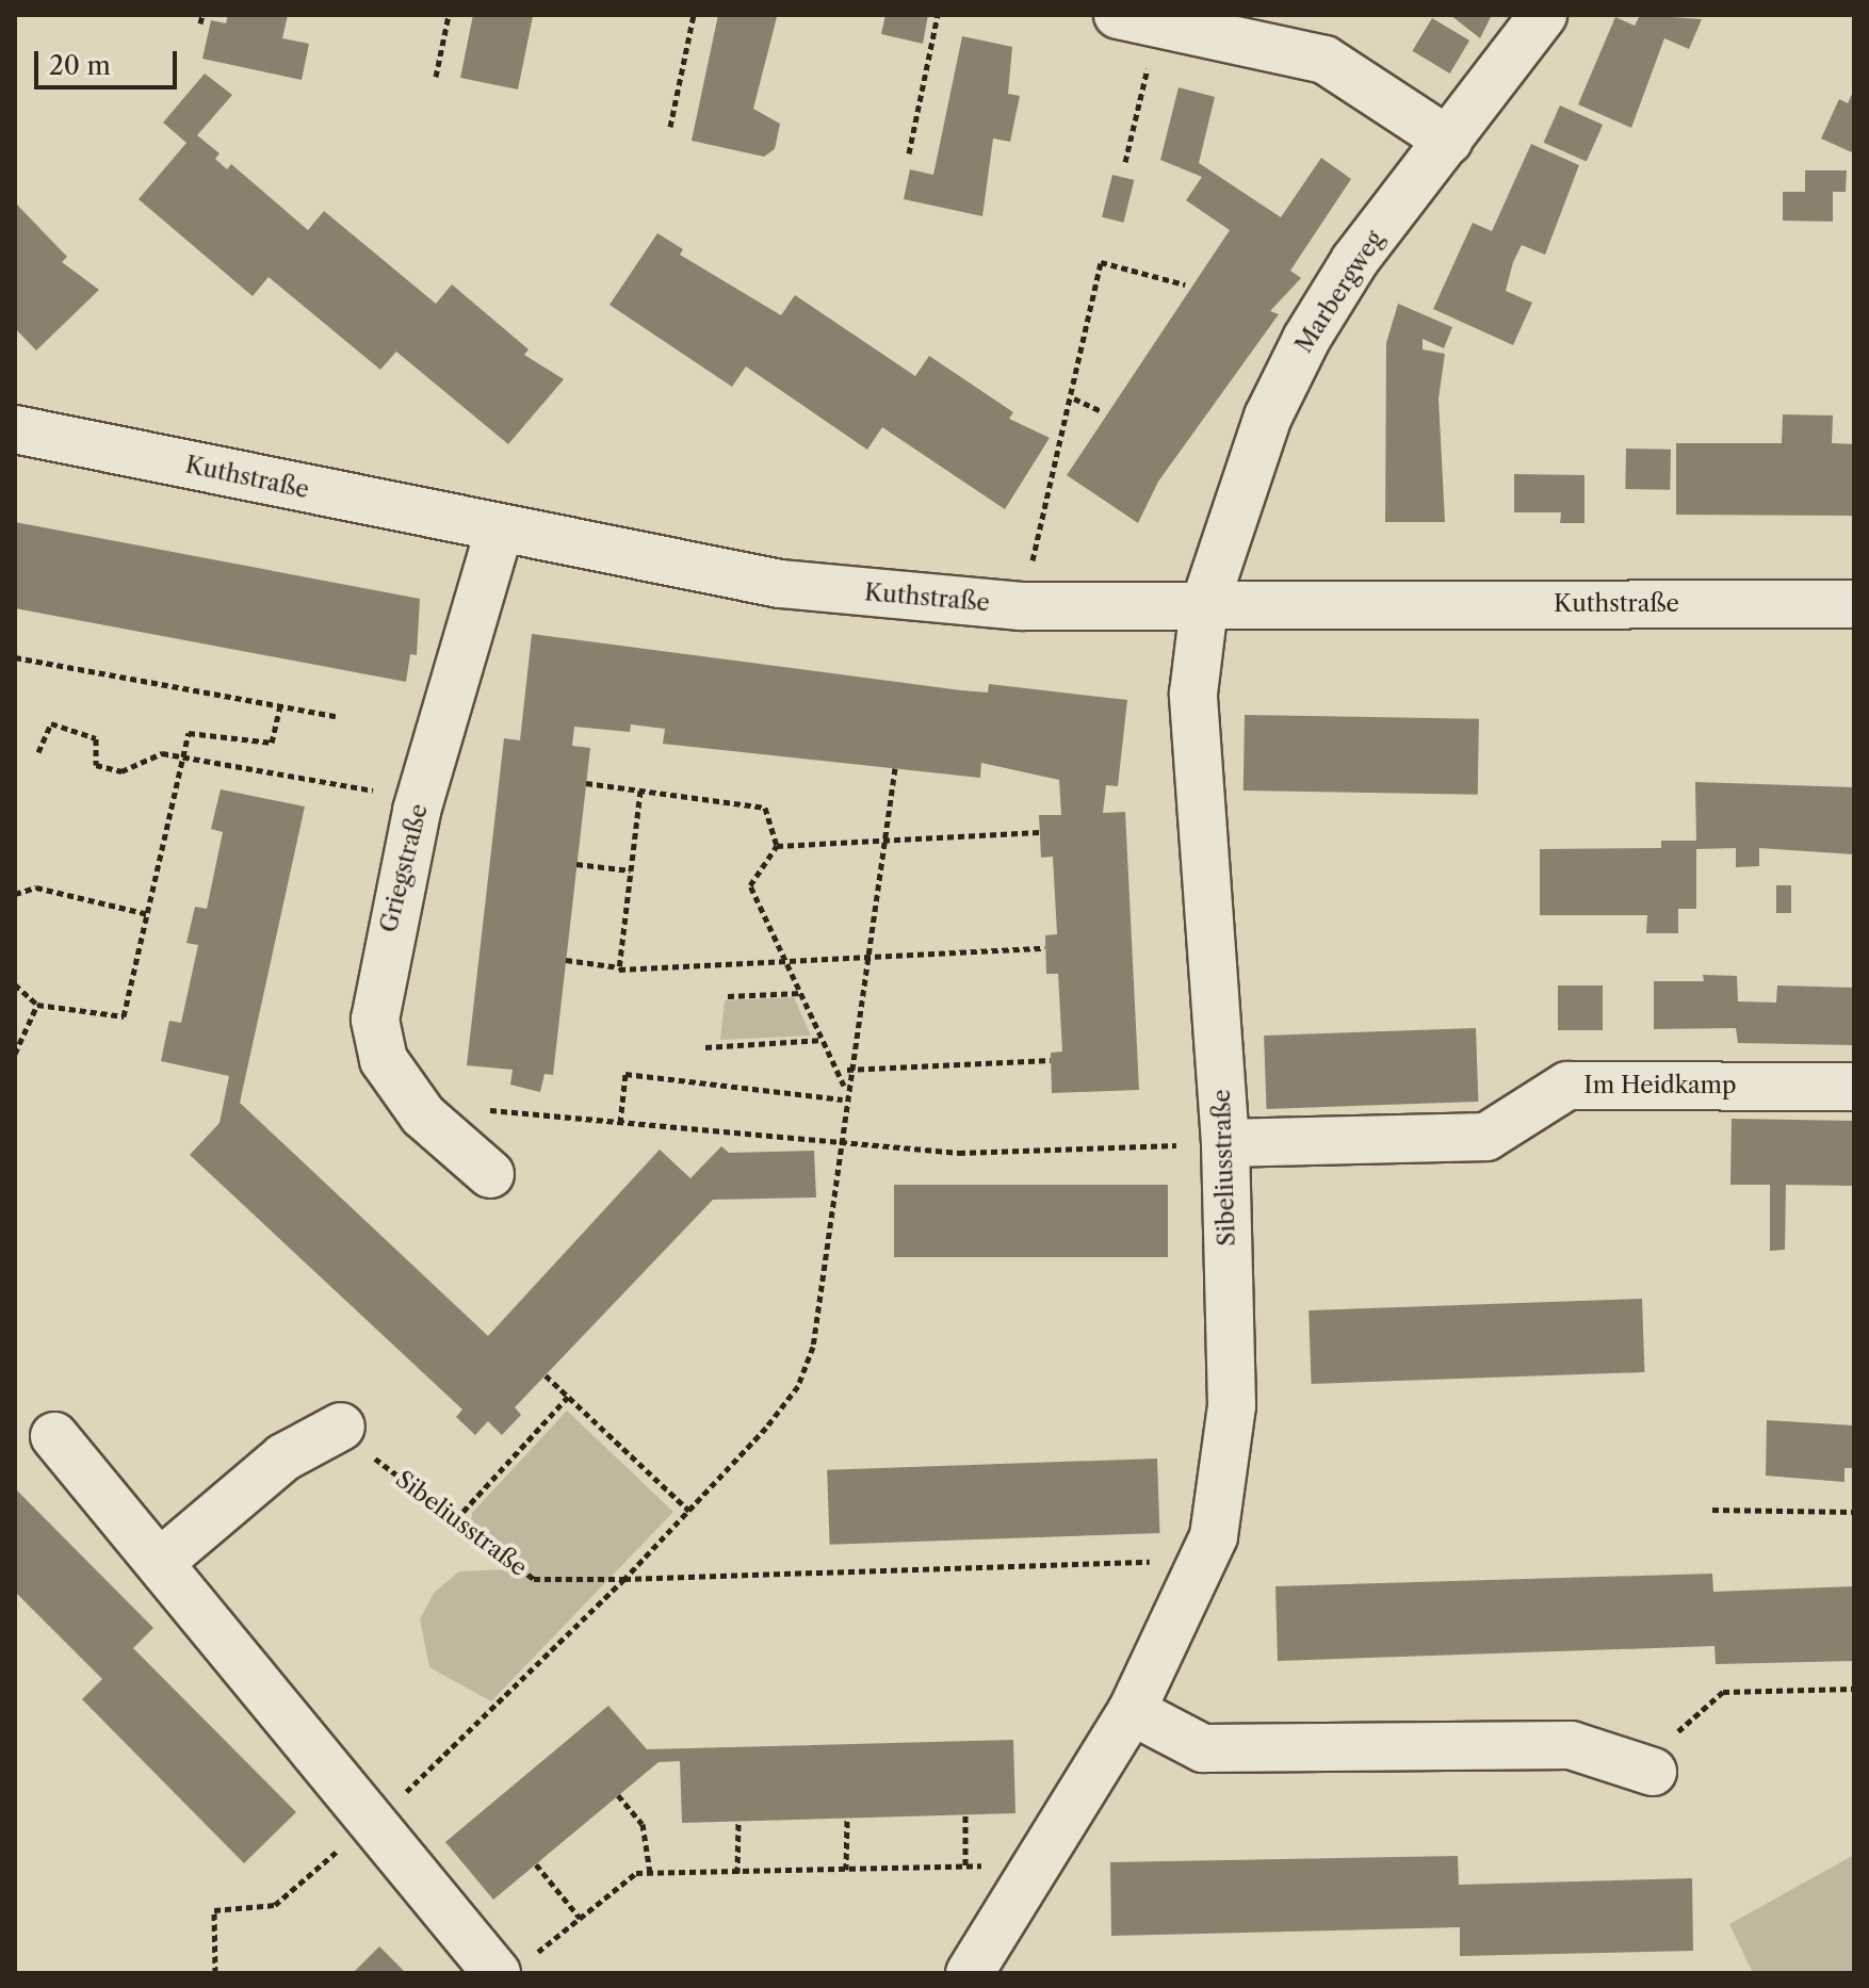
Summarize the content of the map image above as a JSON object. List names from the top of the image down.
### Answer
{
  "streets": {
    "street": [
      "Marbergweg",
      "Kuthstraße",
      "Griegstraße",
      "Im Heidkamp",
      "Sibeliusstraße"
    ]
  },
  "crossings": [
    ["Marbergweg", "Kuthstraße"],
    ["Marbergweg", "Sibeliusstraße"],
    ["Kuthstraße", "Griegstraße"],
    ["Kuthstraße", "Sibeliusstraße"],
    ["Im Heidkamp", "Sibeliusstraße"]
  ],
  "scale_bar": "20 m"
}
